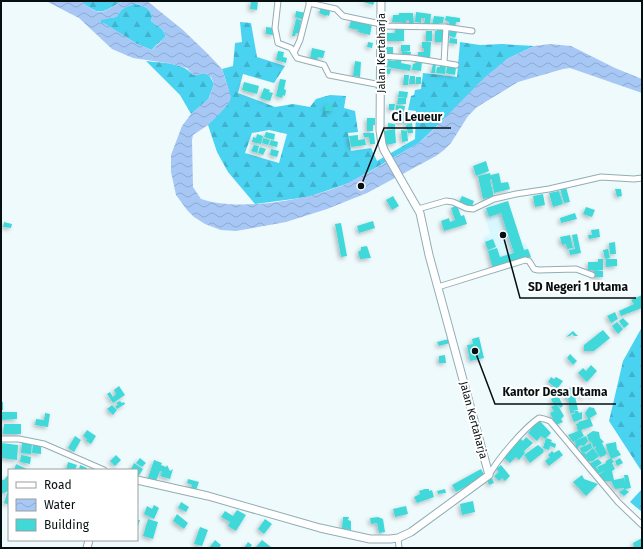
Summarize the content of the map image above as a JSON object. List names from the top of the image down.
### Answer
{
  "streets": {
    "street": ["Jalan Kertaharja"]
  },
  "places": ["Ci Leueur", "SD Negeri 1 Utama", "Kantor Desa Utama"],
  "legend": ["Road", "Water", "Building"]
}
